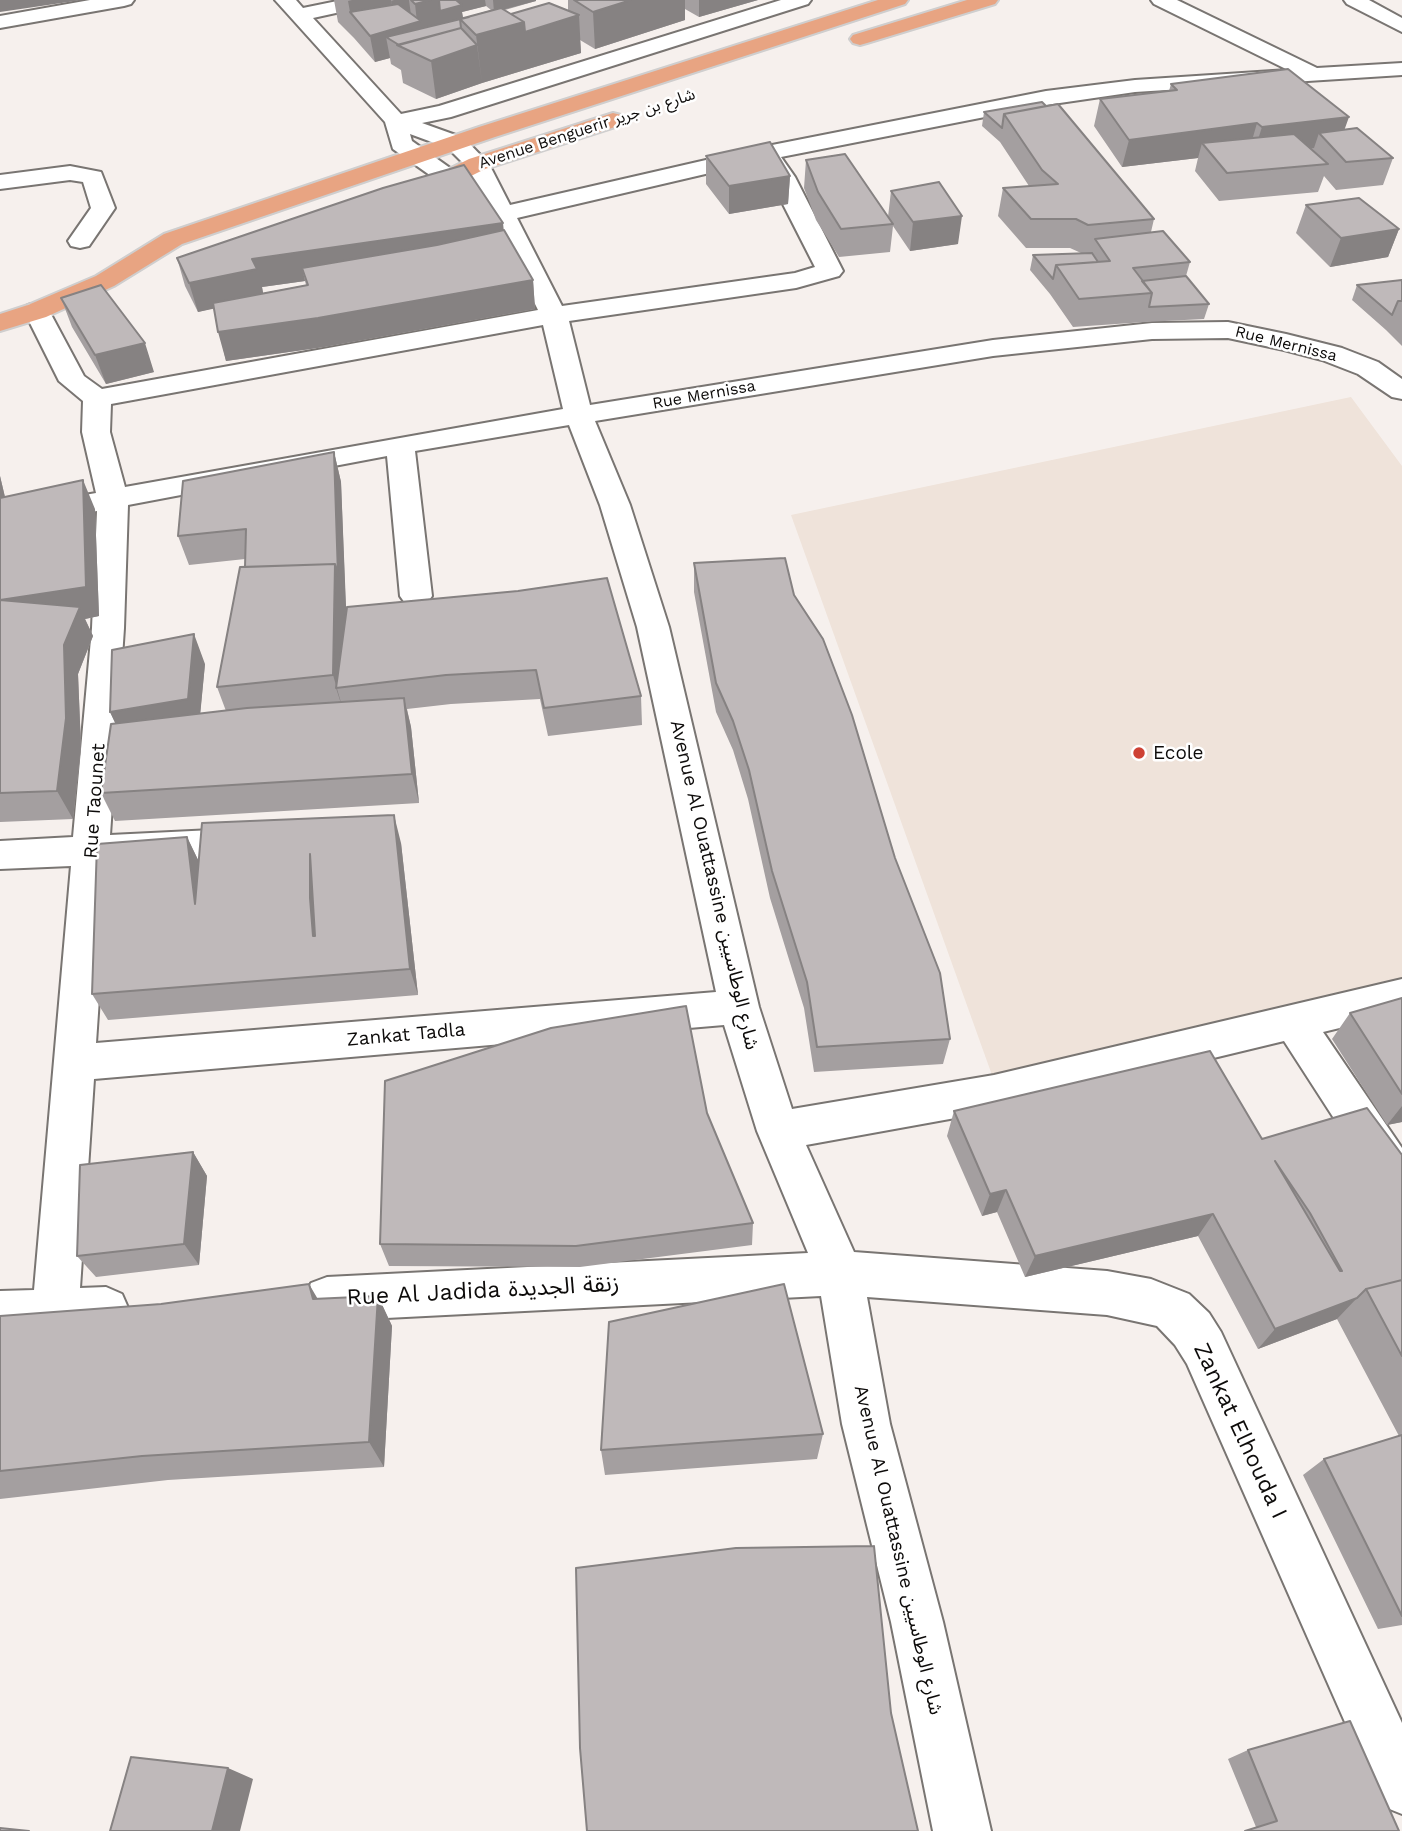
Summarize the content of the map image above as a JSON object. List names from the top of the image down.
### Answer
{
  "streets": {
    "main road": ["Avenue Benguerir شارع بن جرير"],
    "street": [
      "Rue Mernissa",
      "Rue Taounet",
      "Avenue Al Ouattassine شارع الوطاسيين",
      "Zankat Tadla",
      "Rue Al Jadida زنقة الجديدة",
      "Zankat Elhouda I"
    ]
  },
  "crossings": [
    ["Avenue Benguerir شارع بن جرير", "Avenue Al Ouattassine شارع الوطاسيين"],
    ["Rue Mernissa", "Rue Taounet"],
    ["Rue Mernissa", "Avenue Al Ouattassine شارع الوطاسيين"],
    ["Rue Taounet", "Zankat Tadla"],
    ["Avenue Al Ouattassine شارع الوطاسيين", "Zankat Tadla"],
    ["Avenue Al Ouattassine شارع الوطاسيين", "Rue Al Jadida زنقة الجديدة"],
    ["Avenue Al Ouattassine شارع الوطاسيين", "Zankat Elhouda I"],
    ["Rue Al Jadida زنقة الجديدة", "Zankat Elhouda I"]
  ],
  "places": ["Ecole"]
}
